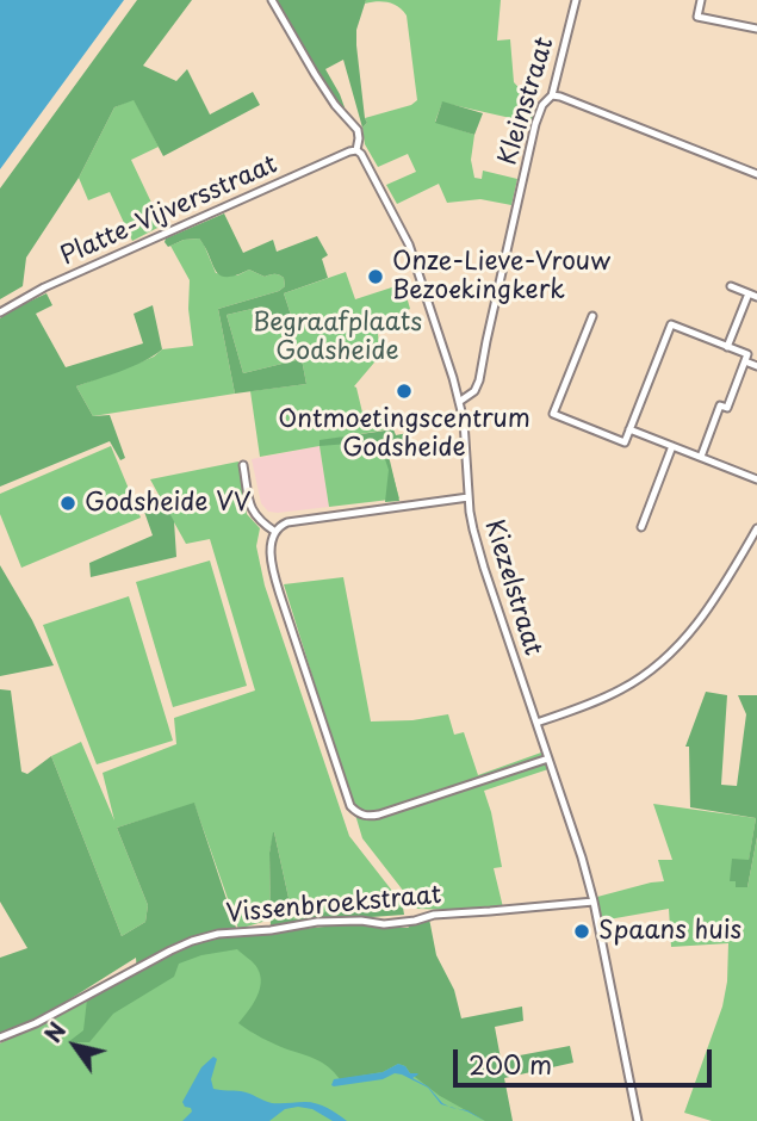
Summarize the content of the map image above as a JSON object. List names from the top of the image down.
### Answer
{
  "streets": {
    "street": [
      "Kleinstraat",
      "Platte-Vijversstraat",
      "Kiezelstraat",
      "Vissenbroekstraat"
    ]
  },
  "crossings": [
    ["Kleinstraat", "Kiezelstraat"],
    ["Platte-Vijversstraat", "Kiezelstraat"],
    ["Kiezelstraat", "Vissenbroekstraat"]
  ],
  "parks": ["Begraafplaats Godsheide"],
  "places": [
    "Onze-Lieve-Vrouw Bezoekingkerk",
    "Ontmoetingscentrum Godsheide",
    "Godsheide VV",
    "Spaans huis"
  ],
  "scale_bar": "200 m",
  "north": "top left"
}
